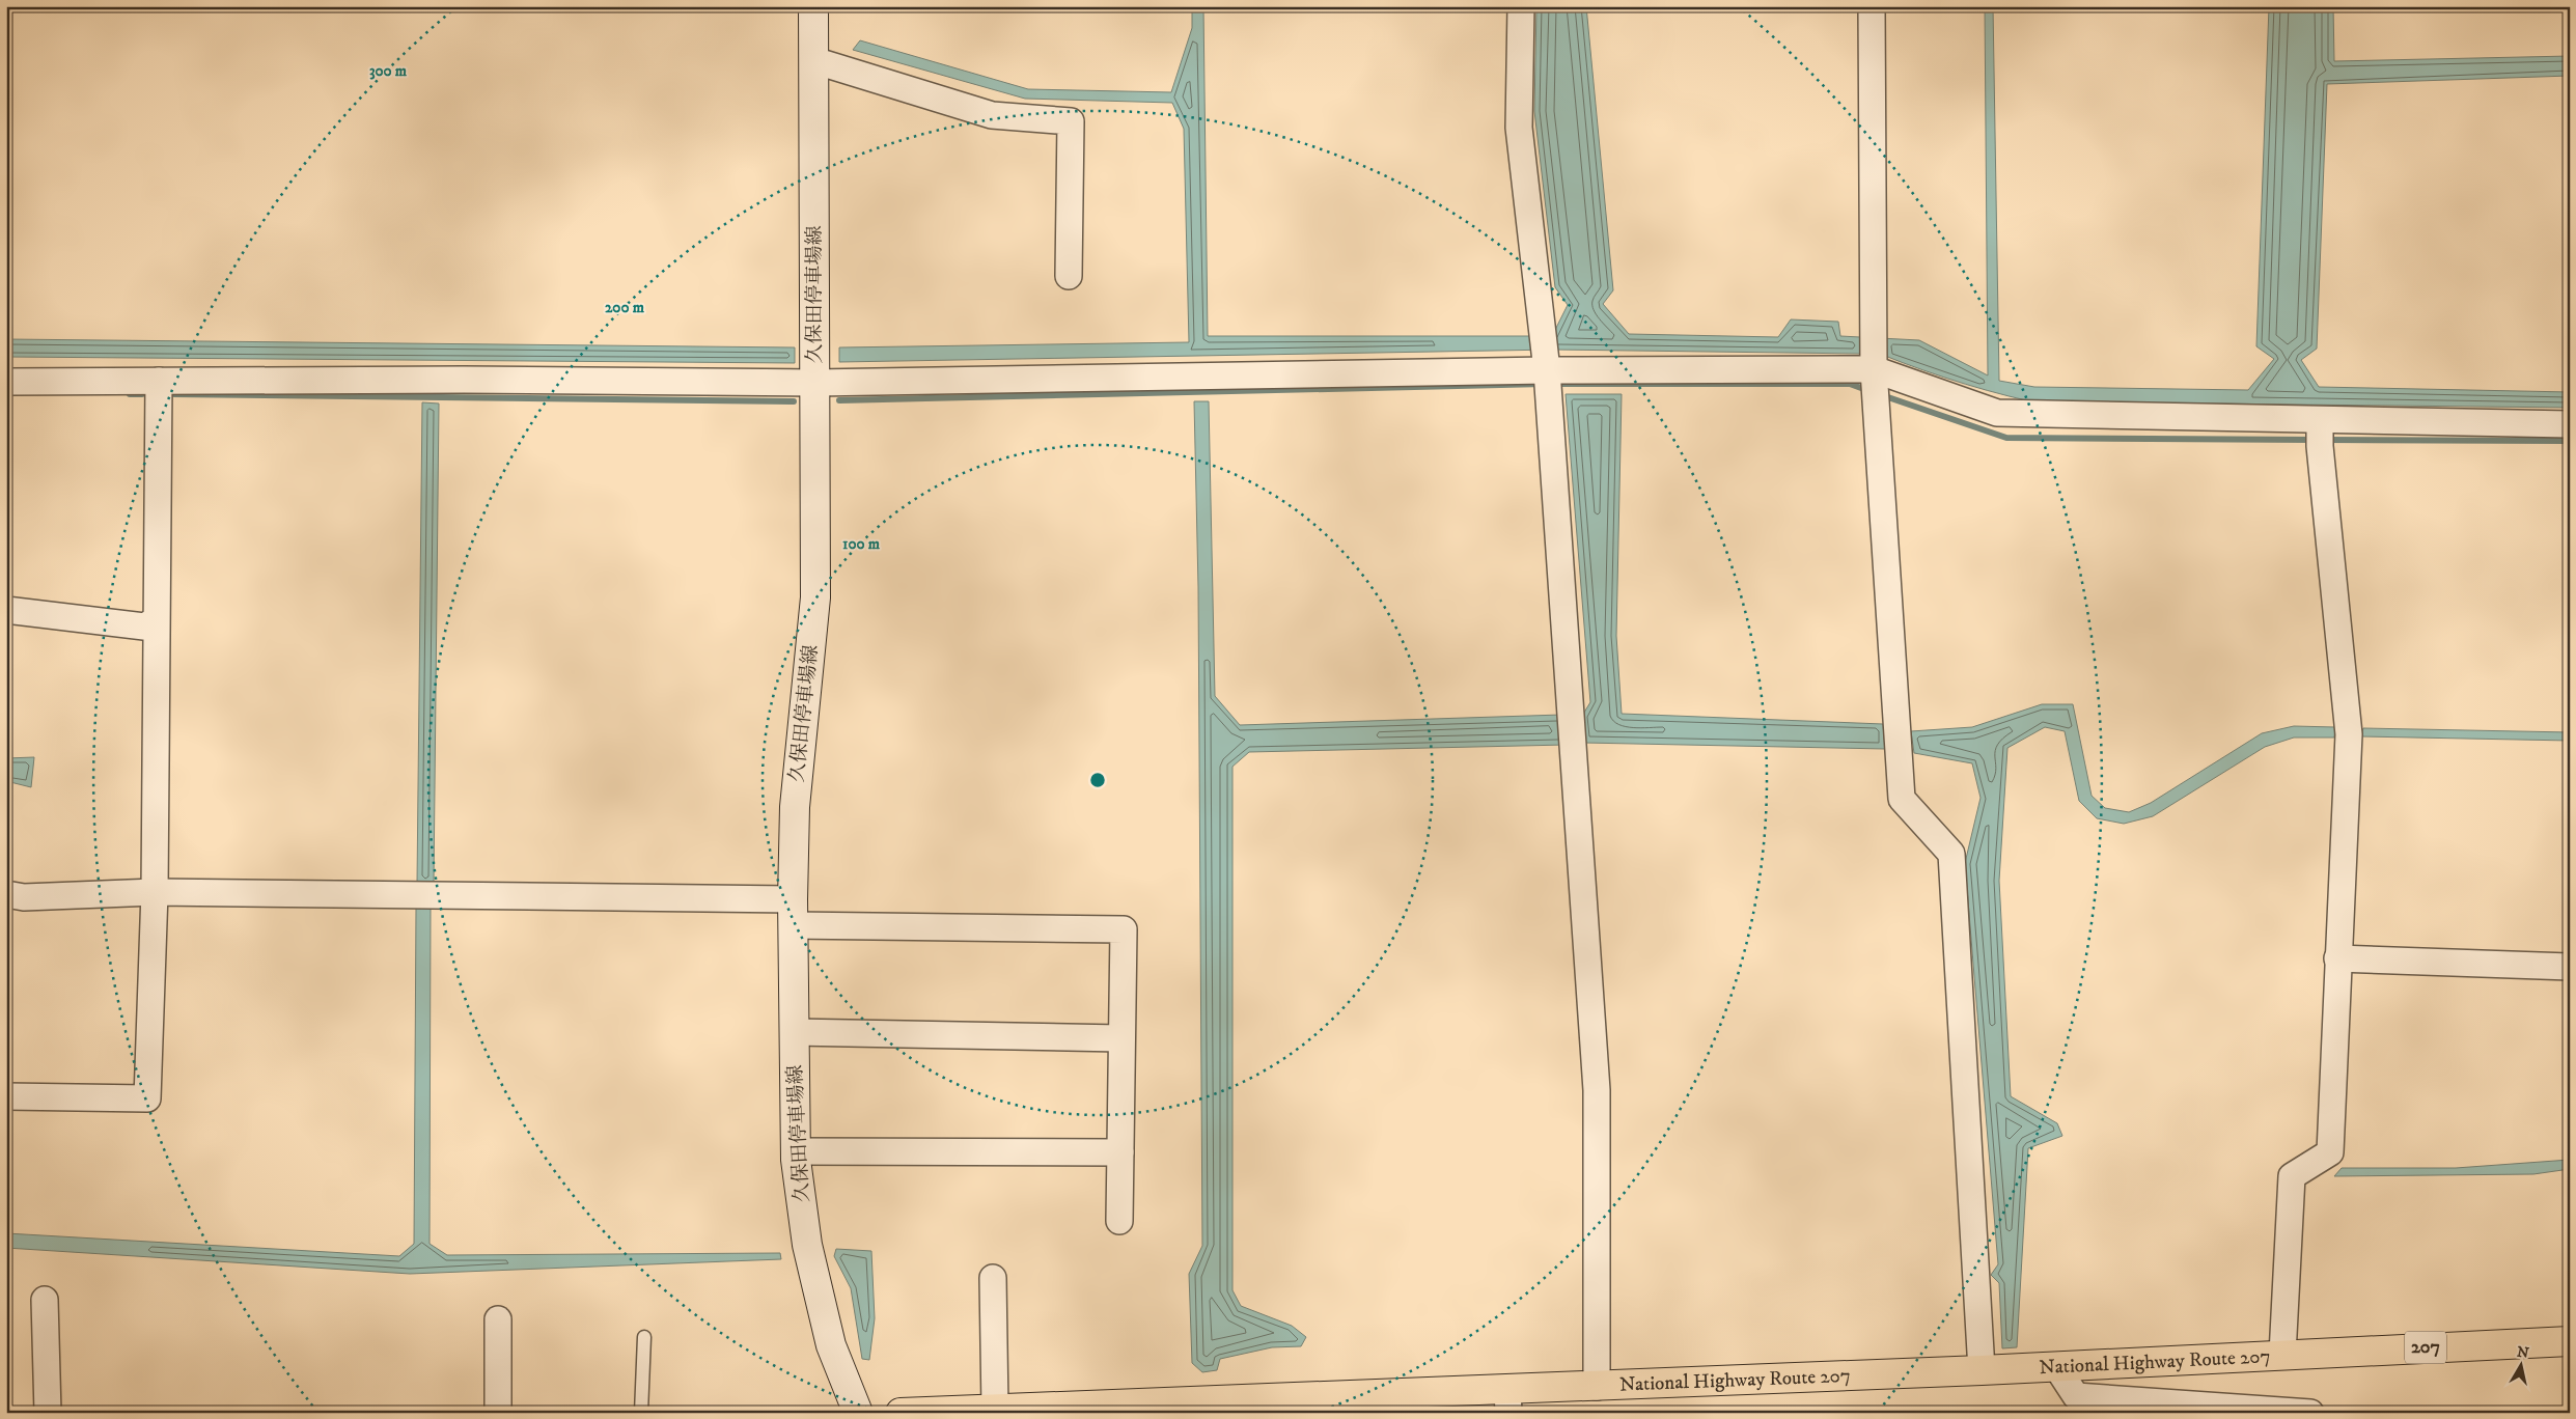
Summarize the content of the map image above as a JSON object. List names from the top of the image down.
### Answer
{
  "streets": {
    "highway": ["207", "National Highway Route 207"],
    "main road": ["久保田停車場線"]
  },
  "north": "top",
  "rings": ["300 m", "200 m", "100 m"]
}
